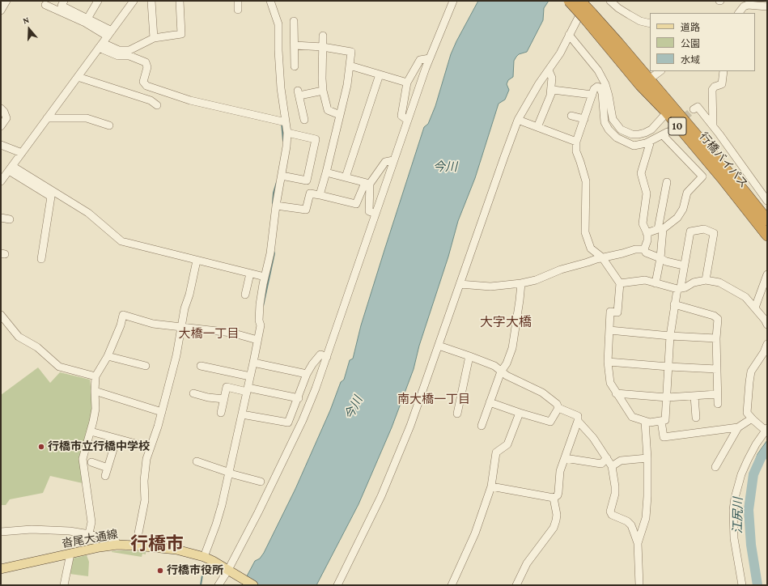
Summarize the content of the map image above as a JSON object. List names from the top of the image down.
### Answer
{
  "streets": {
    "highway": ["10", "行橋バイパス"],
    "main road": ["沓尾大通線"]
  },
  "districts": [
    "大字大橋",
    "大橋一丁目",
    "南大橋一丁目",
    "行橋市"
  ],
  "water": ["今川", "江尻川"],
  "places": ["行橋市立行橋中学校", "行橋市役所"],
  "legend": ["道路", "公園", "水域"],
  "north": "top"
}
